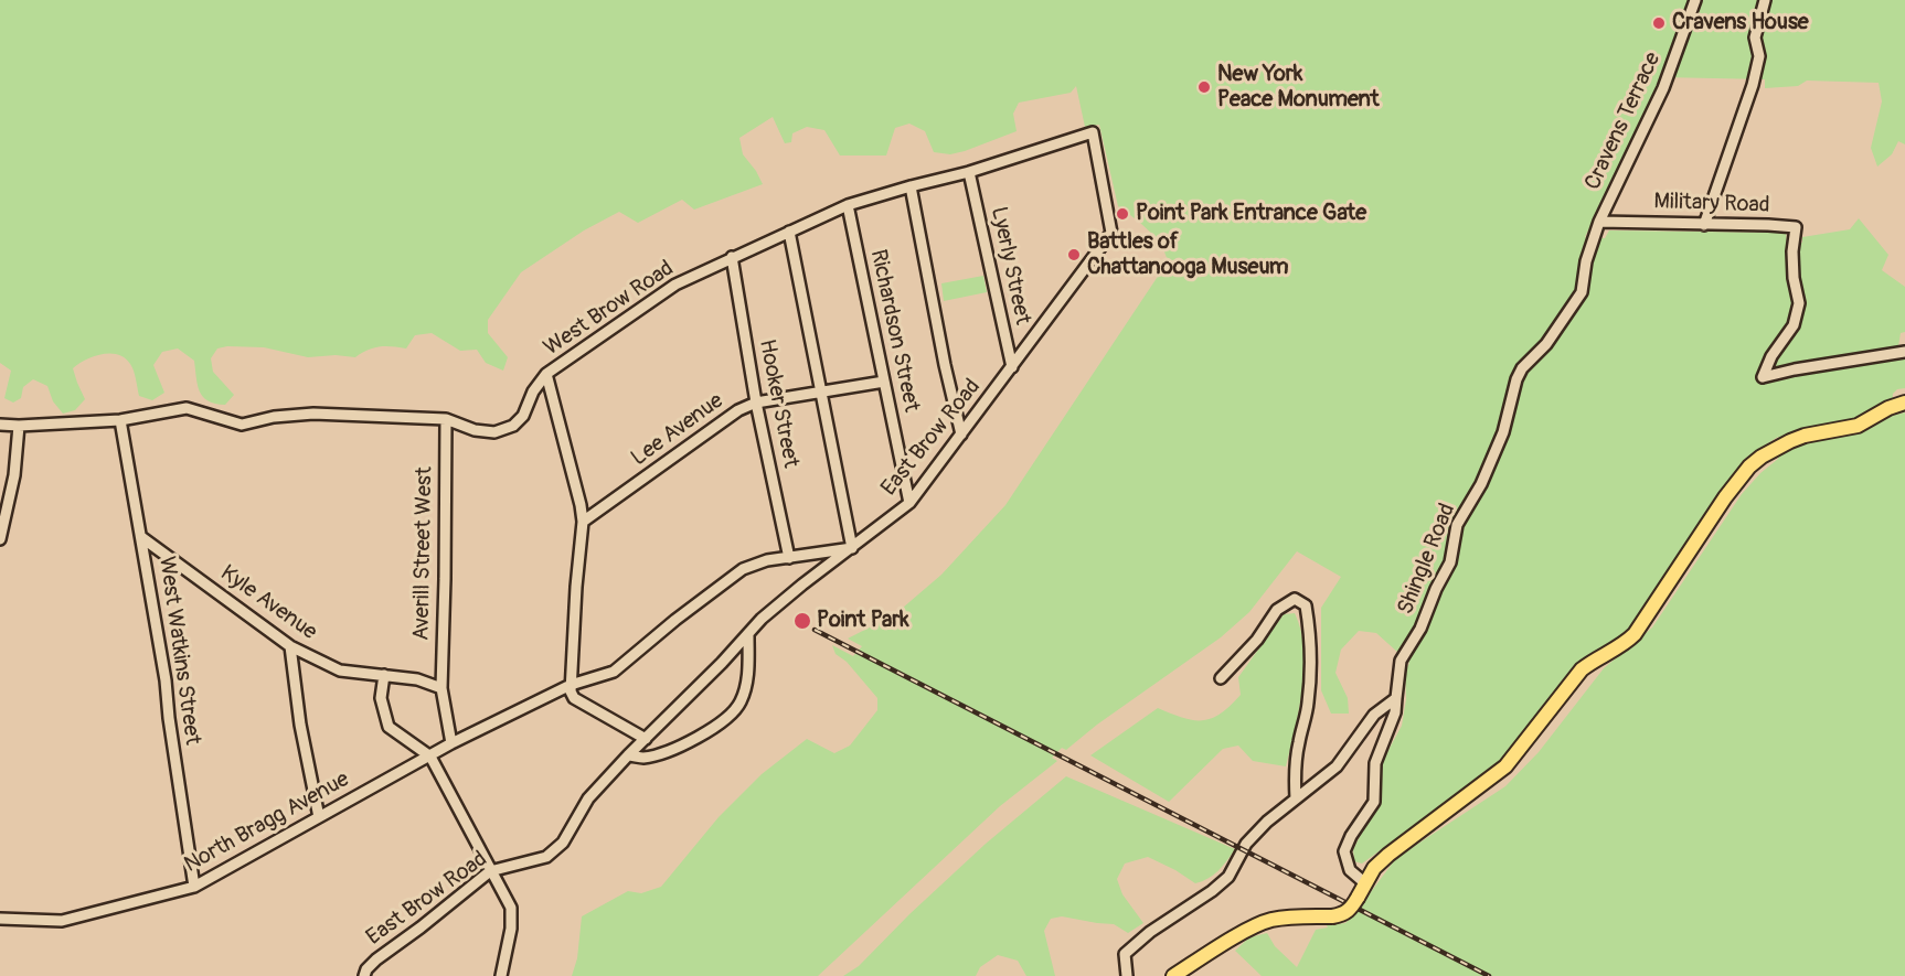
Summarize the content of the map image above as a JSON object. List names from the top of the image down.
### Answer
{
  "streets": {
    "street": [
      "Cravens Terrace",
      "Military Road",
      "Lyerly Street",
      "West Brow Road",
      "Richardson Street",
      "Hooker Street",
      "Lee Avenue",
      "East Brow Road",
      "Averill Street West",
      "Shingle Road",
      "Kyle Avenue",
      "West Watkins Street",
      "North Bragg Avenue"
    ]
  },
  "crossings": [
    ["Cravens Terrace", "Military Road"],
    ["Cravens Terrace", "Shingle Road"],
    ["Military Road", "Shingle Road"],
    ["Lyerly Street", "West Brow Road"],
    ["Lyerly Street", "East Brow Road"],
    ["West Brow Road", "Richardson Street"],
    ["West Brow Road", "Hooker Street"],
    ["West Brow Road", "East Brow Road"],
    ["West Brow Road", "Averill Street West"],
    ["West Brow Road", "West Watkins Street"],
    ["Richardson Street", "Lee Avenue"],
    ["Richardson Street", "East Brow Road"],
    ["Hooker Street", "Lee Avenue"],
    ["Averill Street West", "Kyle Avenue"],
    ["Averill Street West", "North Bragg Avenue"],
    ["Kyle Avenue", "West Watkins Street"],
    ["West Watkins Street", "North Bragg Avenue"]
  ],
  "places": [
    "Cravens House",
    "New York Peace Monument",
    "Point Park Entrance Gate",
    "Battles of Chattanooga Museum",
    "Point Park"
  ]
}
